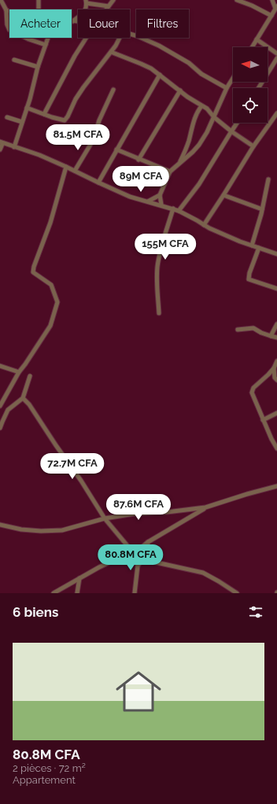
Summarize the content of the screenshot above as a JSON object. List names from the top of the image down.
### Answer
{
  "north": "left",
  "page": {
    "chip": ["Acheter", "Louer", "Filtres"],
    "price": [
      "81.5M CFA",
      "89M CFA",
      "155M CFA",
      "72.7M CFA",
      "87.6M CFA",
      "80.8M CFA"
    ],
    "heading": "6 biens",
    "list": [
      {
        "name": "80.8M CFA",
        "note": "2 pièces · 72 m² · Appartement"
      }
    ]
  }
}
